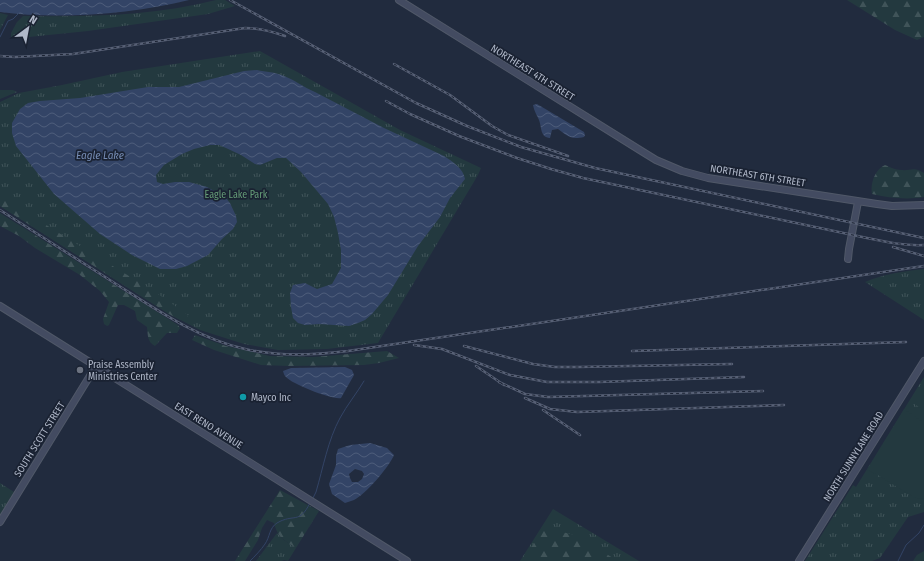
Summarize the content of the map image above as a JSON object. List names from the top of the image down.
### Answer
{
  "streets": {
    "street": [
      "NORTHEAST 4TH STREET",
      "NORTHEAST 6TH STREET",
      "EAST RENO AVENUE",
      "SOUTH SCOTT STREET",
      "NORTH SUNNYLANE ROAD"
    ]
  },
  "crossings": [
    ["NORTHEAST 4TH STREET", "NORTHEAST 6TH STREET"],
    ["EAST RENO AVENUE", "SOUTH SCOTT STREET"]
  ],
  "water": ["Eagle Lake"],
  "parks": ["Eagle Lake Park"],
  "places": ["Praise Assembly Ministries Center", "Mayco Inc"],
  "north": "top right"
}
